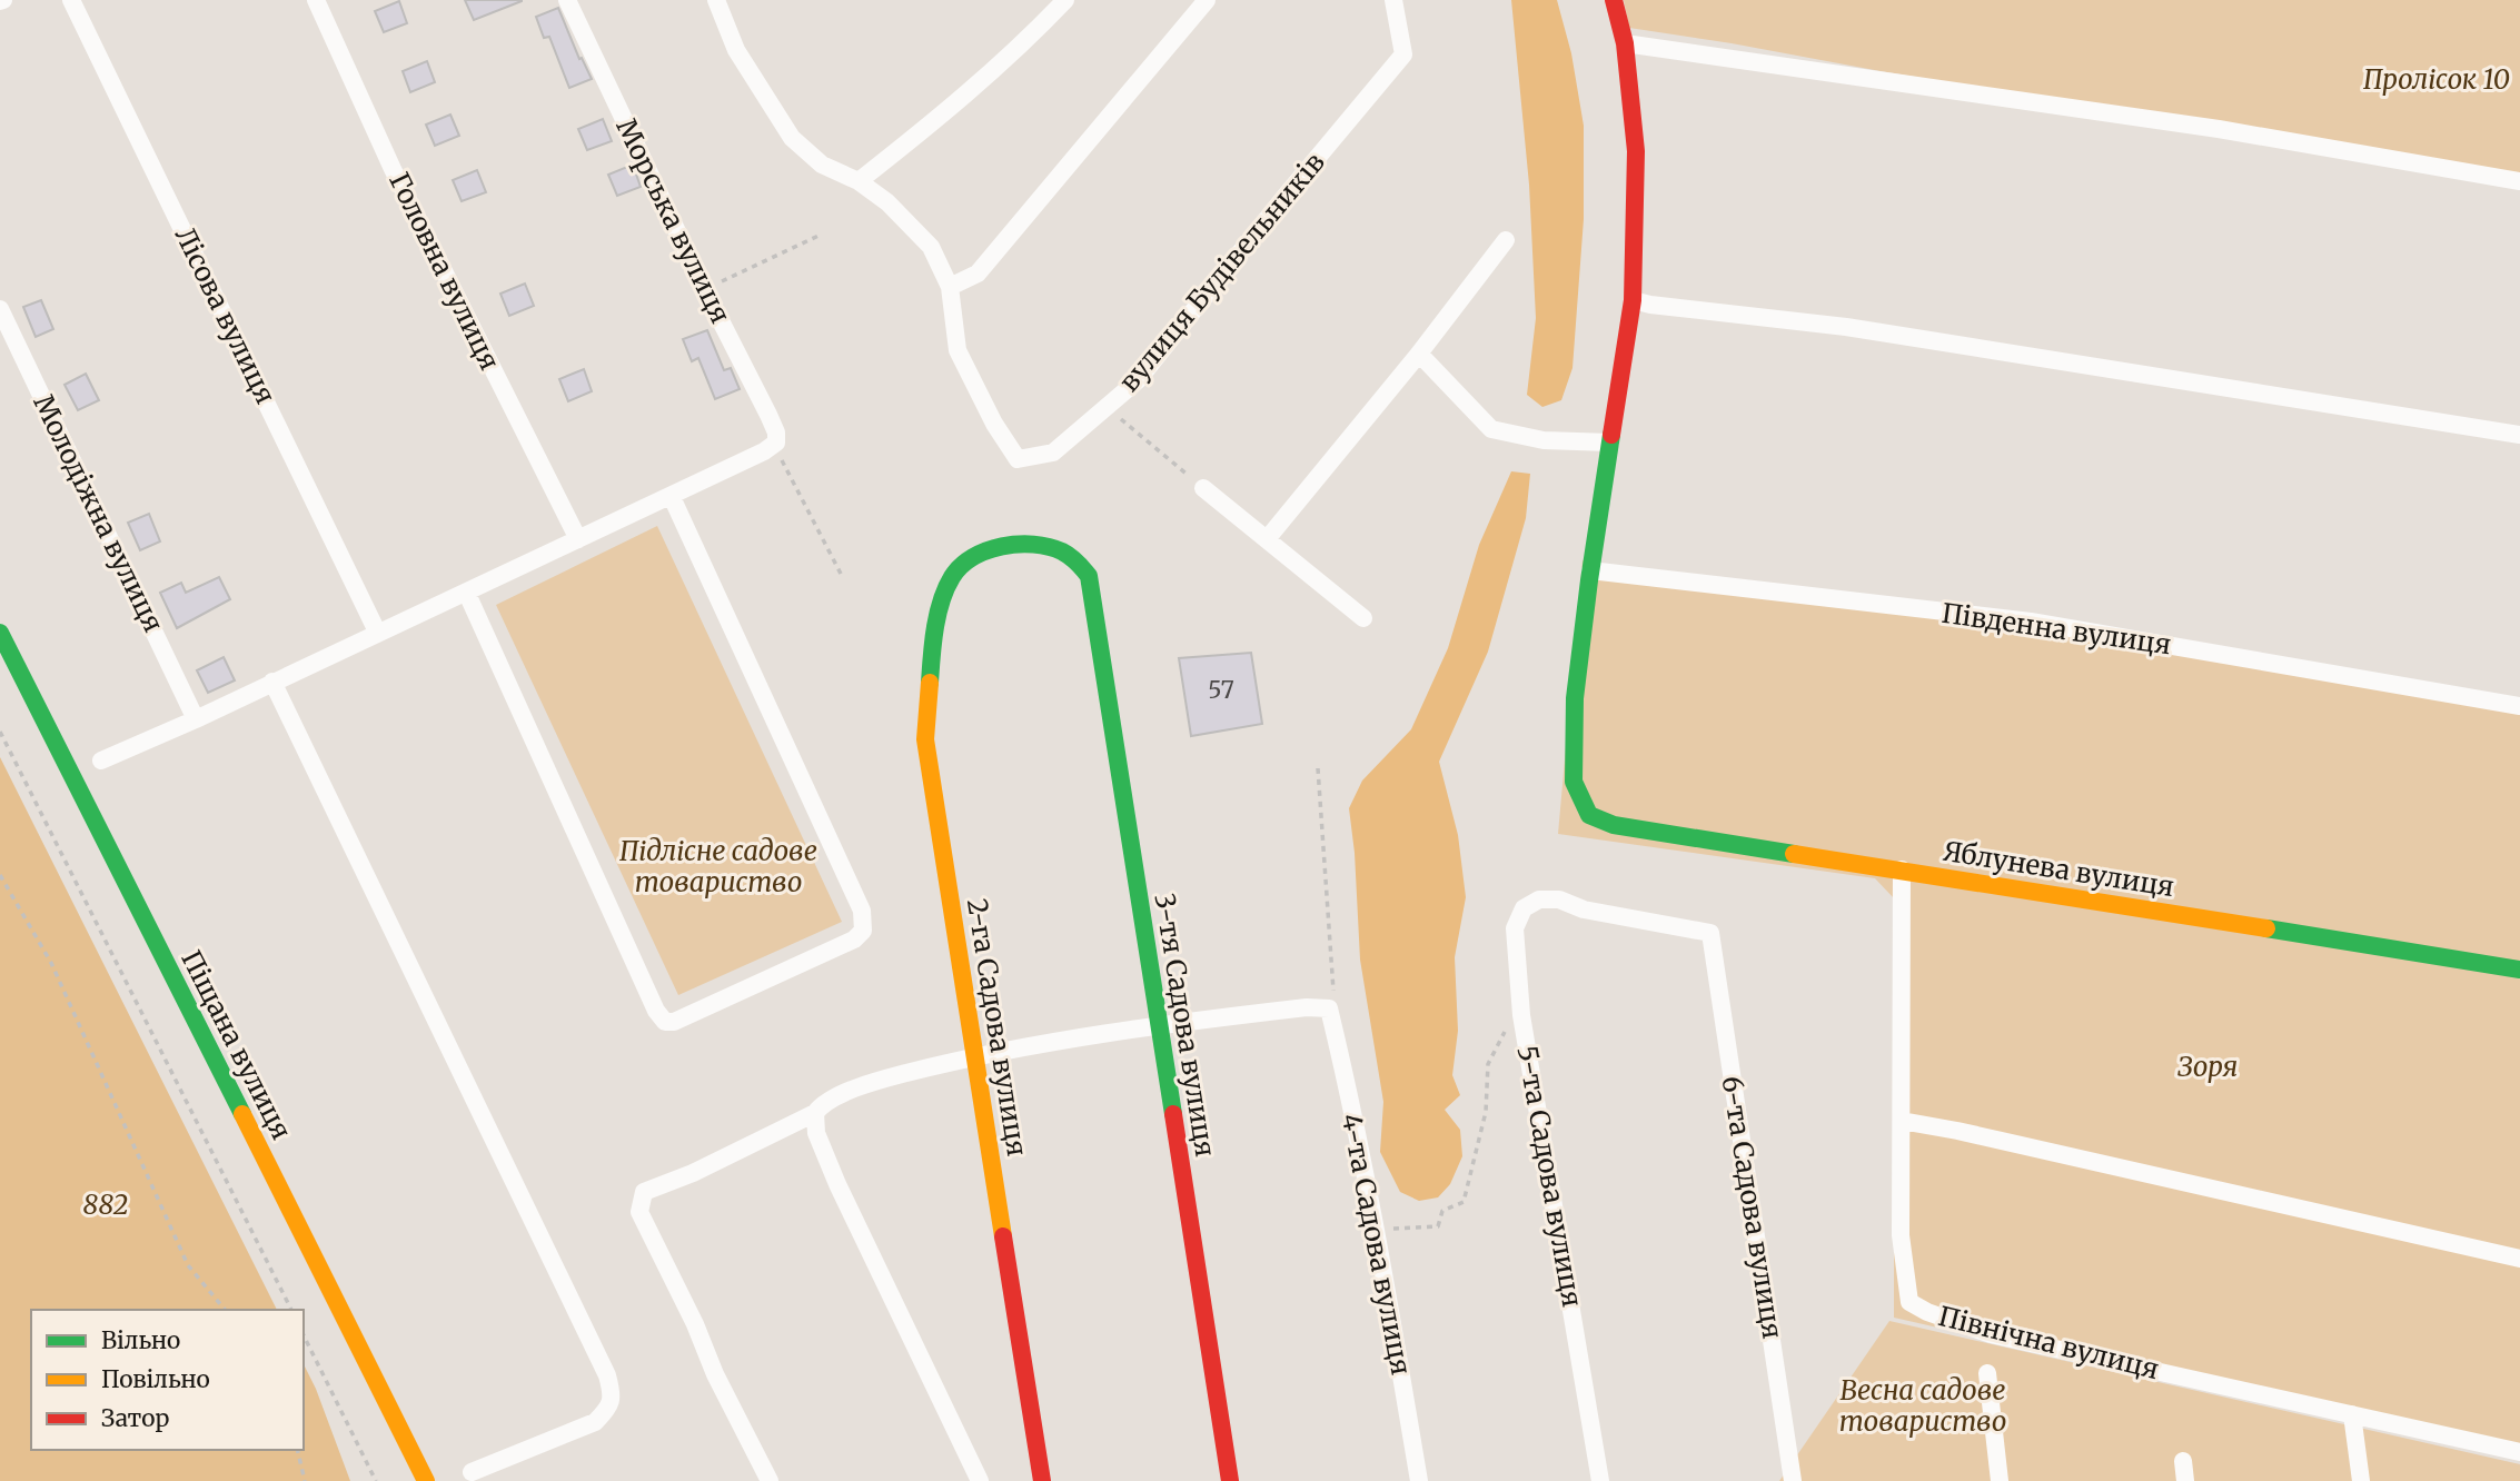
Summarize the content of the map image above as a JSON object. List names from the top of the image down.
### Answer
{
  "streets": {
    "street": [
      "Морська вулиця",
      "Головна вулиця",
      "вулиця Будівельників",
      "Лісова вулиця",
      "Молодіжна вулиця",
      "Південна вулиця",
      "Яблунева вулиця",
      "3-тя Садова вулиця",
      "2-га Садова вулиця",
      "Піщана вулиця",
      "5-та Садова вулиця",
      "6-та Садова вулиця",
      "4-та Садова вулиця",
      "Північна вулиця"
    ]
  },
  "crossings": [
    ["Південна вулиця", "Яблунева вулиця"],
    ["Яблунева вулиця", "Північна вулиця"],
    ["3-тя Садова вулиця", "2-га Садова вулиця"],
    ["5-та Садова вулиця", "6-та Садова вулиця"]
  ],
  "parks": [
    "Пролісок 10",
    "Підлісне садове товариство",
    "Зоря",
    "882",
    "Весна садове товариство"
  ],
  "house_numbers": ["57"],
  "legend": ["Вільно", "Повільно", "Затор"]
}
